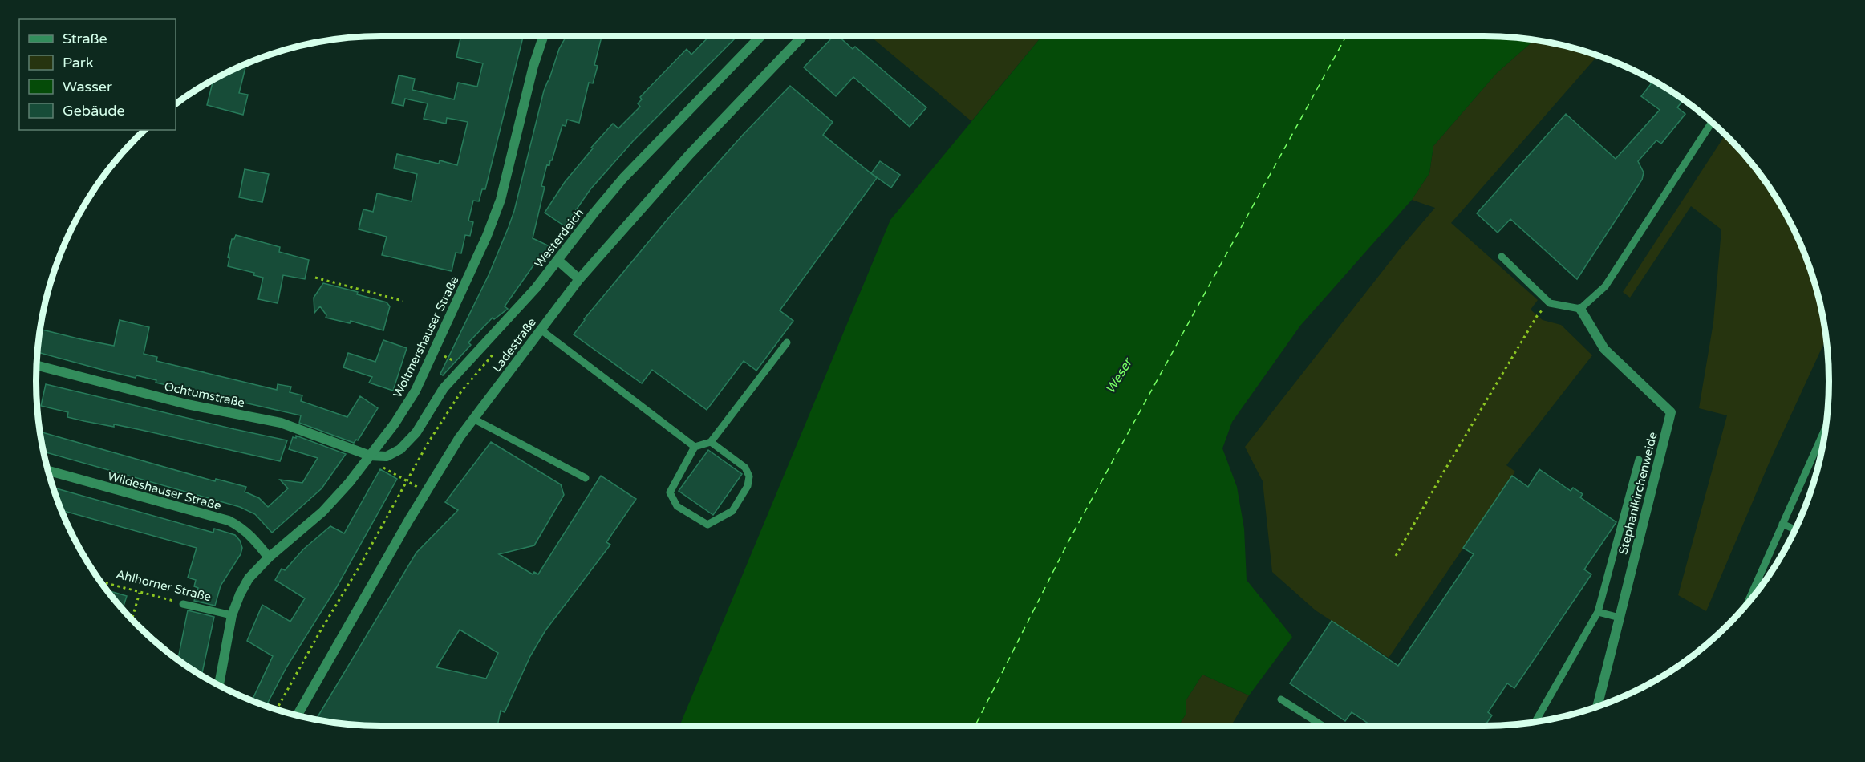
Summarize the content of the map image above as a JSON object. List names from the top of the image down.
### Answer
{
  "streets": {
    "street": [
      "Westerdeich",
      "Woltmershauser Straße",
      "Ladestraße",
      "Ochtumstraße",
      "Wildeshauser Straße",
      "Stephanikirchenweide"
    ],
    "lane": ["Ahlhorner Straße"]
  },
  "crossings": [
    ["Westerdeich", "Woltmershauser Straße"],
    ["Westerdeich", "Ochtumstraße"],
    ["Woltmershauser Straße", "Ochtumstraße"],
    ["Woltmershauser Straße", "Wildeshauser Straße"],
    ["Woltmershauser Straße", "Ahlhorner Straße"]
  ],
  "water": ["Weser"],
  "legend": [
    "Straße",
    "Park",
    "Wasser",
    "Gebäude"
  ]
}
